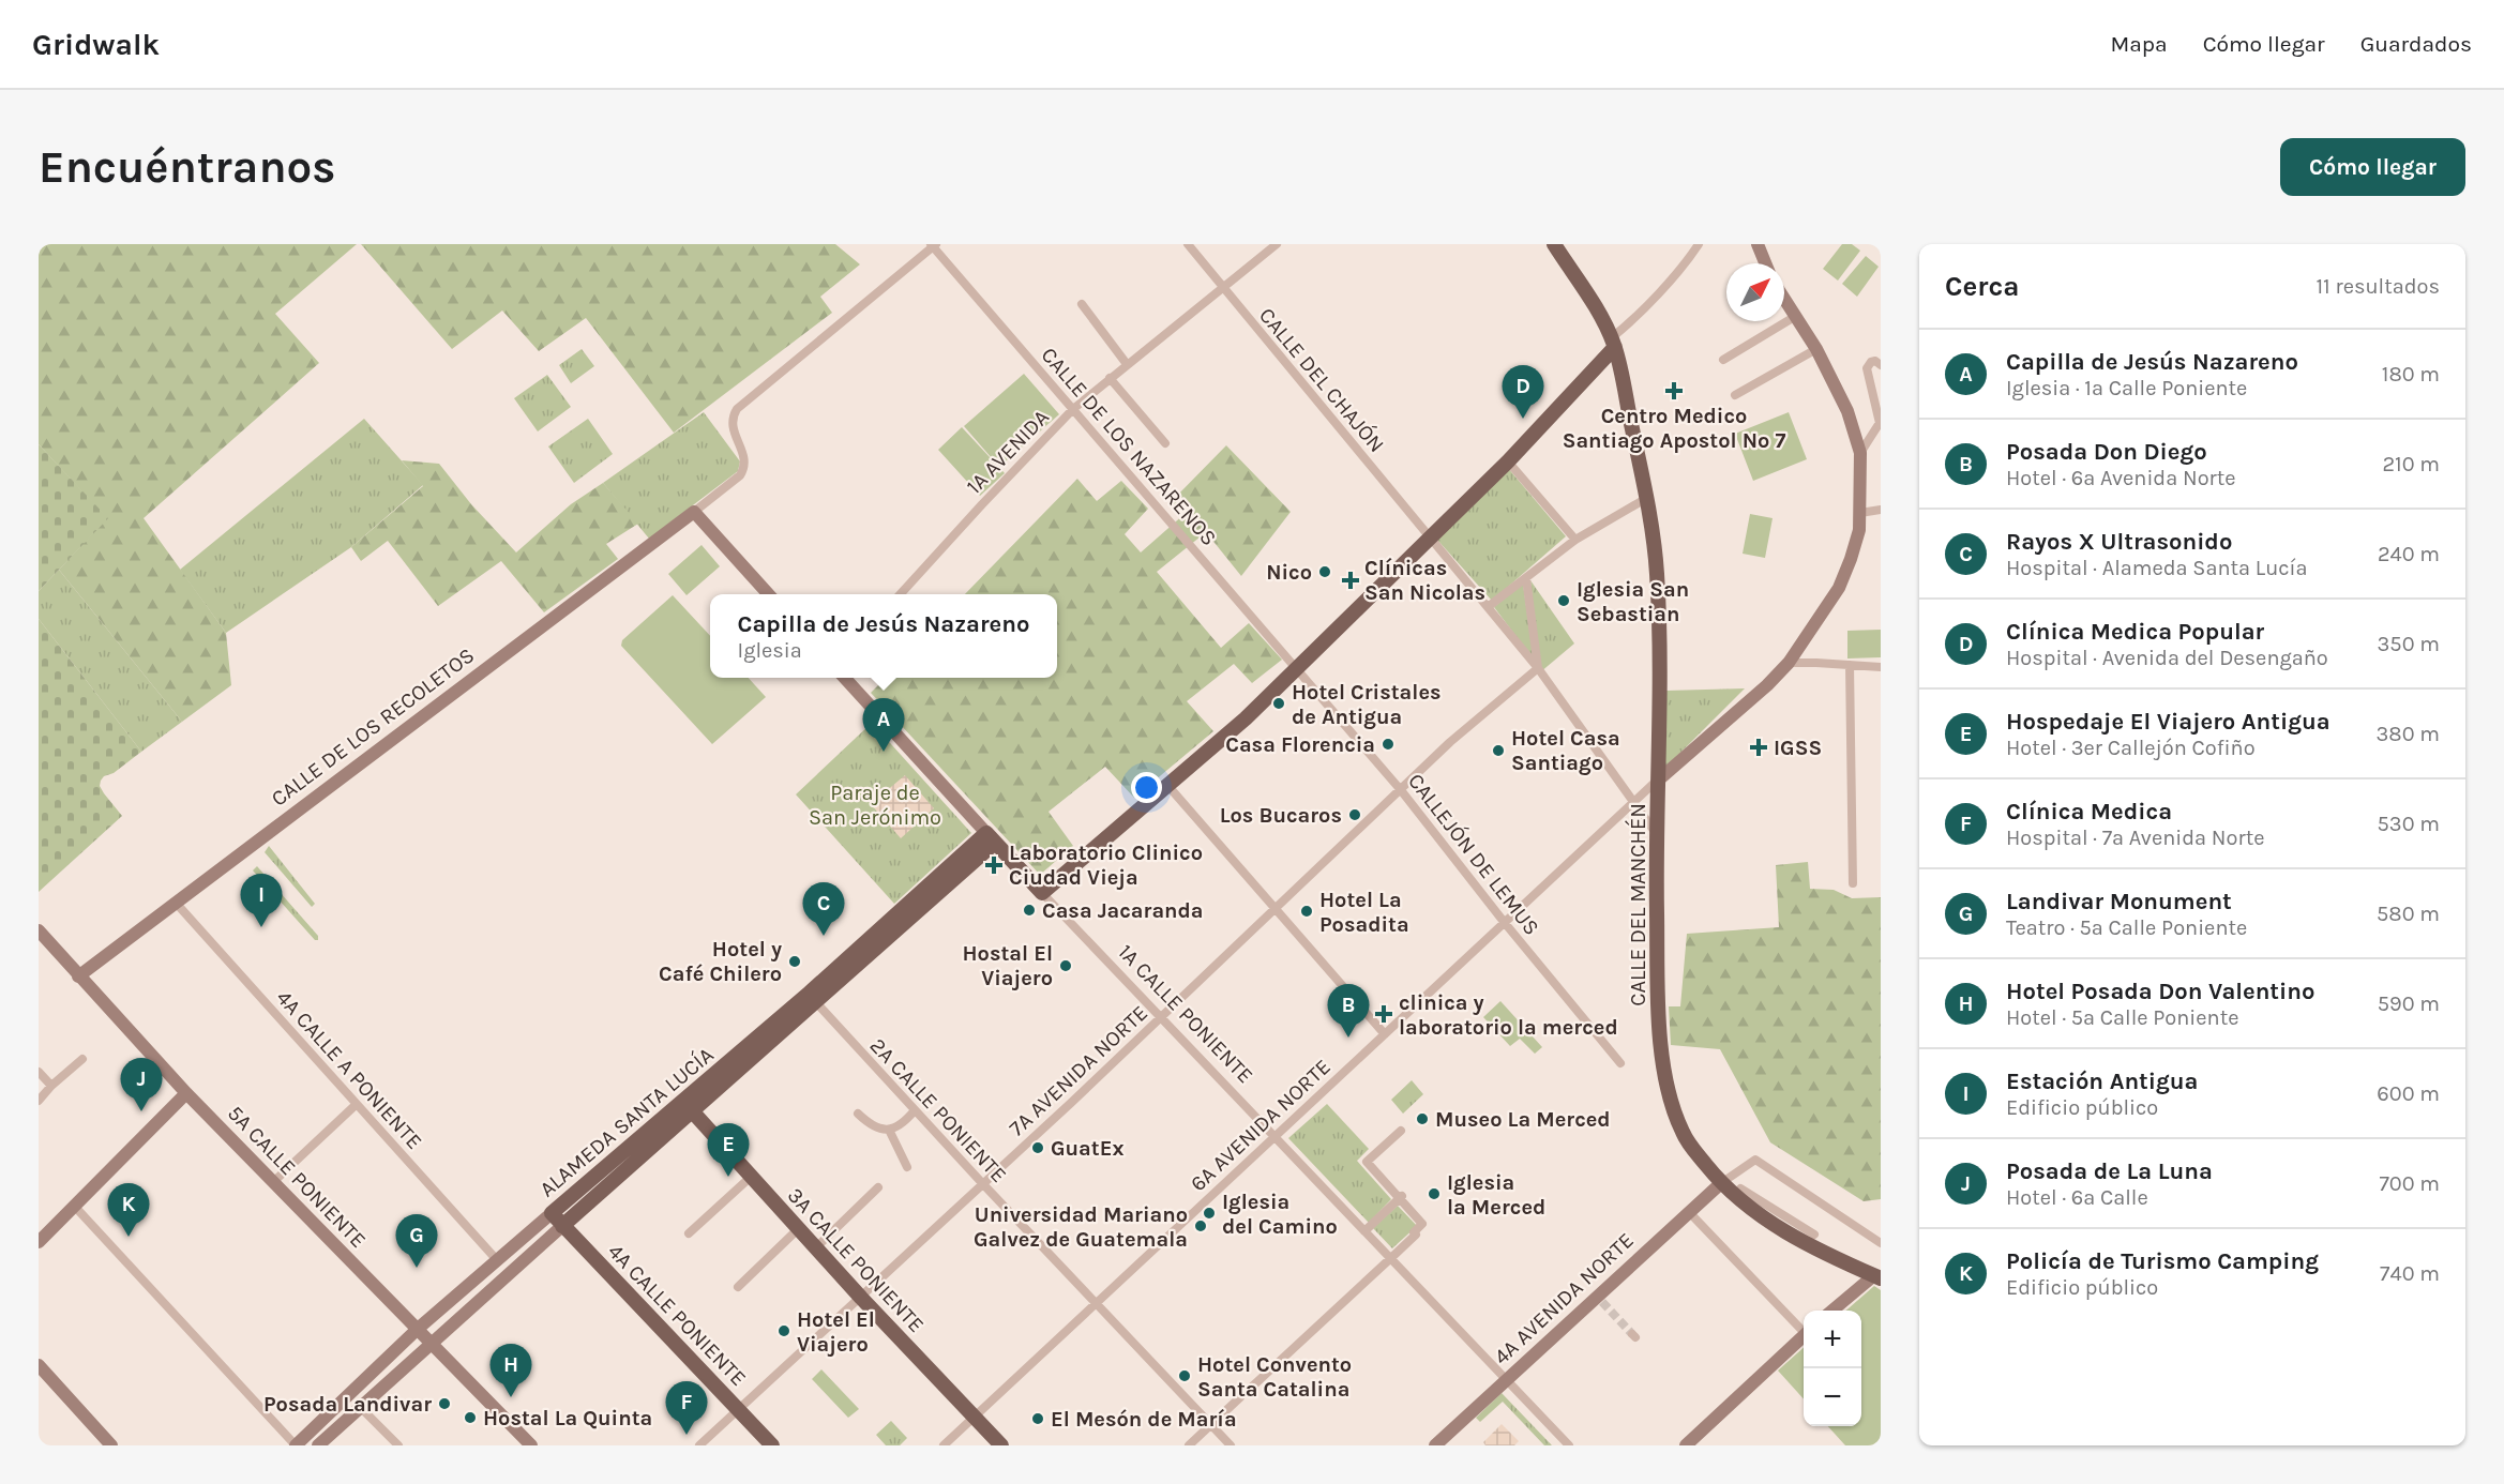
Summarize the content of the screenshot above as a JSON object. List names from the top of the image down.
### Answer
{
  "streets": {
    "main road": [
      "CALLE DEL MANCHÉN",
      "1A CALLE PONIENTE",
      "ALAMEDA SANTA LUCÍA",
      "3A CALLE PONIENTE",
      "4A CALLE PONIENTE"
    ],
    "street": [
      "CALLE DEL CHAJÓN",
      "CALLE DE LOS NAZARENOS",
      "1A AVENIDA",
      "CALLE DE LOS RECOLETOS",
      "CALLEJÓN DE LEMUS",
      "4A CALLE A PONIENTE",
      "7A AVENIDA NORTE",
      "2A CALLE PONIENTE",
      "6A AVENIDA NORTE",
      "5A CALLE PONIENTE",
      "4A AVENIDA NORTE"
    ]
  },
  "crossings": [
    ["CALLE DEL CHAJÓN", "1A AVENIDA"],
    ["CALLE DEL CHAJÓN", "CALLE DEL MANCHÉN"],
    ["CALLE DEL CHAJÓN", "7A AVENIDA NORTE"],
    ["CALLE DEL CHAJÓN", "6A AVENIDA NORTE"],
    ["CALLE DE LOS NAZARENOS", "1A AVENIDA"],
    ["CALLE DE LOS NAZARENOS", "CALLEJÓN DE LEMUS"],
    ["CALLE DE LOS RECOLETOS", "4A CALLE A PONIENTE"],
    ["CALLE DE LOS RECOLETOS", "5A CALLE PONIENTE"],
    ["CALLEJÓN DE LEMUS", "7A AVENIDA NORTE"],
    ["CALLEJÓN DE LEMUS", "6A AVENIDA NORTE"],
    ["CALLE DEL MANCHÉN", "6A AVENIDA NORTE"],
    ["CALLE DEL MANCHÉN", "4A AVENIDA NORTE"],
    ["1A CALLE PONIENTE", "7A AVENIDA NORTE"],
    ["1A CALLE PONIENTE", "ALAMEDA SANTA LUCÍA"],
    ["1A CALLE PONIENTE", "6A AVENIDA NORTE"],
    ["1A CALLE PONIENTE", "4A AVENIDA NORTE"],
    ["4A CALLE A PONIENTE", "ALAMEDA SANTA LUCÍA"],
    ["7A AVENIDA NORTE", "2A CALLE PONIENTE"],
    ["7A AVENIDA NORTE", "3A CALLE PONIENTE"],
    ["7A AVENIDA NORTE", "4A CALLE PONIENTE"],
    ["2A CALLE PONIENTE", "ALAMEDA SANTA LUCÍA"],
    ["2A CALLE PONIENTE", "6A AVENIDA NORTE"],
    ["ALAMEDA SANTA LUCÍA", "5A CALLE PONIENTE"],
    ["ALAMEDA SANTA LUCÍA", "3A CALLE PONIENTE"],
    ["ALAMEDA SANTA LUCÍA", "4A CALLE PONIENTE"],
    ["6A AVENIDA NORTE", "3A CALLE PONIENTE"]
  ],
  "parks": ["Paraje de San Jerónimo"],
  "places": {
    "health": [
      "Centro Medico Santiago Apostol No 7",
      "Clínicas San Nicolas",
      "IGSS",
      "Laboratorio Clinico Ciudad Vieja",
      "clinica y laboratorio la merced"
    ],
    "other": [
      "Nico",
      "Iglesia San Sebastian",
      "Hotel Cristales de Antigua",
      "Casa Florencia",
      "Hotel Casa Santiago",
      "Los Bucaros",
      "Casa Jacaranda",
      "Hotel La Posadita",
      "Hotel y Café Chilero",
      "Hostal El Viajero",
      "Museo La Merced",
      "GuatEx",
      "Iglesia la Merced",
      "Iglesia del Camino",
      "Universidad Mariano Galvez de Guatemala",
      "Hotel El Viajero",
      "Hotel Convento Santa Catalina",
      "Posada Landivar",
      "Hostal La Quinta",
      "El Mesón de María"
    ]
  },
  "north": "top right",
  "page": {
    "header": "Gridwalk",
    "nav": ["Mapa", "Cómo llegar", "Guardados"],
    "buttons": "Cómo llegar",
    "title": "Encuéntranos",
    "heading": ["Cerca", "11 resultados"],
    "list": [
      {
        "mark": "A",
        "name": "Capilla de Jesús Nazareno",
        "note": "Iglesia · 1a Calle Poniente",
        "value": "180 m"
      },
      {
        "mark": "B",
        "name": "Posada Don Diego",
        "note": "Hotel · 6a Avenida Norte",
        "value": "210 m"
      },
      {
        "mark": "C",
        "name": "Rayos X Ultrasonido",
        "note": "Hospital · Alameda Santa Lucía",
        "value": "240 m"
      },
      {
        "mark": "D",
        "name": "Clínica Medica Popular",
        "note": "Hospital · Avenida del Desengaño",
        "value": "350 m"
      },
      {
        "mark": "E",
        "name": "Hospedaje El Viajero Antigua",
        "note": "Hotel · 3er Callejón Cofiño",
        "value": "380 m"
      },
      {
        "mark": "F",
        "name": "Clínica Medica",
        "note": "Hospital · 7a Avenida Norte",
        "value": "530 m"
      },
      {
        "mark": "G",
        "name": "Landivar Monument",
        "note": "Teatro · 5a Calle Poniente",
        "value": "580 m"
      },
      {
        "mark": "H",
        "name": "Hotel Posada Don Valentino",
        "note": "Hotel · 5a Calle Poniente",
        "value": "590 m"
      },
      {
        "mark": "I",
        "name": "Estación Antigua",
        "note": "Edificio público",
        "value": "600 m"
      },
      {
        "mark": "J",
        "name": "Posada de La Luna",
        "note": "Hotel · 6a Calle",
        "value": "700 m"
      },
      {
        "mark": "K",
        "name": "Policía de Turismo Camping",
        "note": "Edificio público",
        "value": "740 m"
      }
    ],
    "pins": [
      "D",
      "A",
      "I",
      "C",
      "B",
      "J",
      "E",
      "K",
      "G",
      "H",
      "F"
    ],
    "popup": ["Capilla de Jesús Nazareno", "Iglesia"],
    "map_buttons": ["+", "−"]
  }
}
